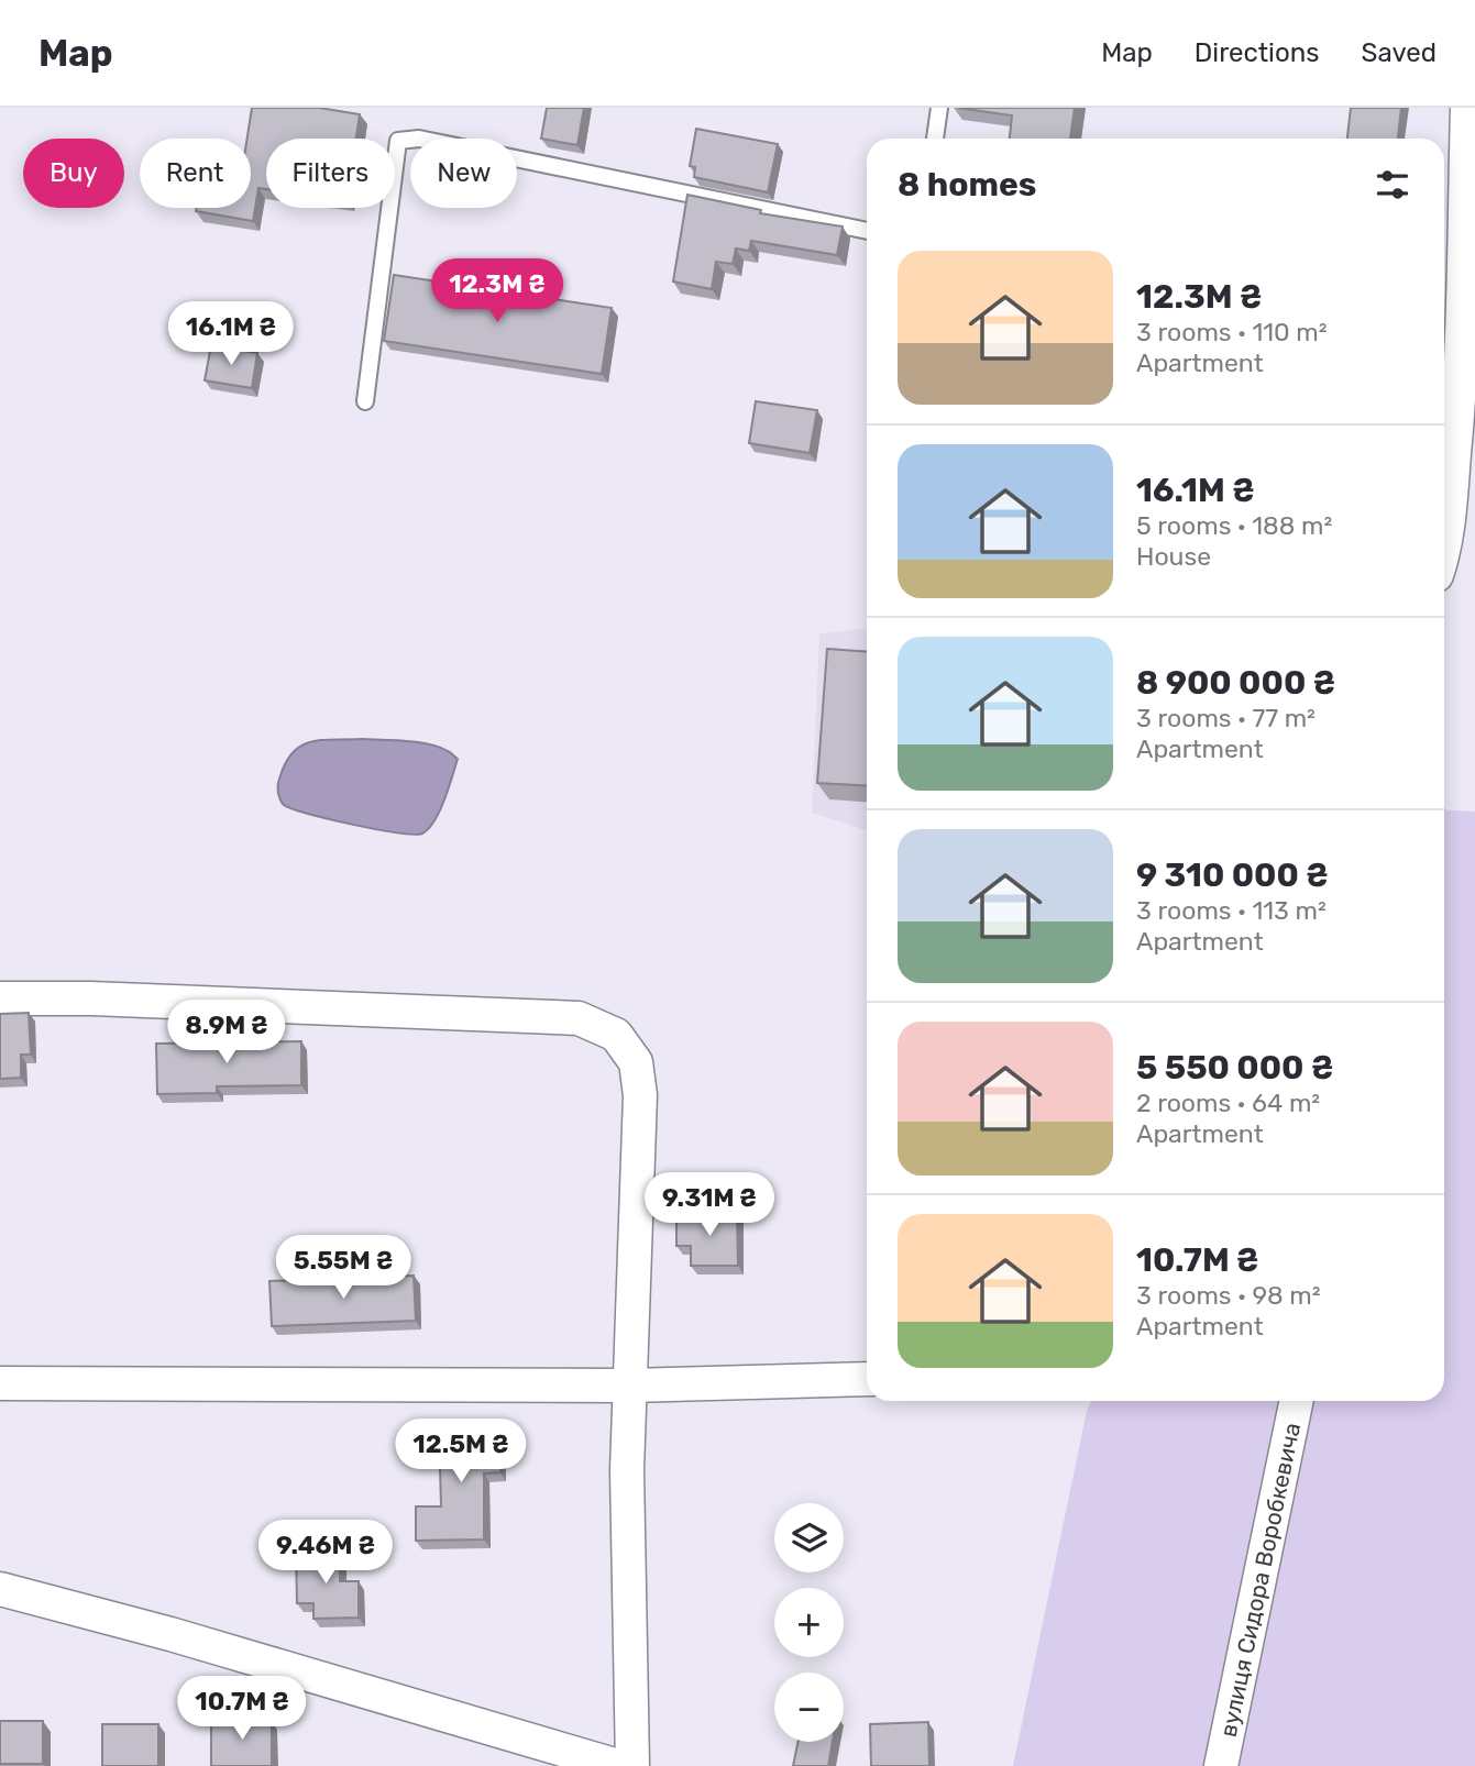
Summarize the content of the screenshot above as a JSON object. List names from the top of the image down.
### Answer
{
  "streets": {
    "street": ["вулиця Сидора Воробкевича"]
  },
  "page": {
    "header": "Map",
    "nav": ["Map", "Directions", "Saved"],
    "chip": [
      "Buy",
      "Rent",
      "Filters",
      "New"
    ],
    "heading": "8 homes",
    "list": [
      {
        "name": "12.3M ₴",
        "note": "3 rooms · 110 m² · Apartment"
      },
      {
        "name": "16.1M ₴",
        "note": "5 rooms · 188 m² · House"
      },
      {
        "name": "8 900 000 ₴",
        "note": "3 rooms · 77 m² · Apartment"
      },
      {
        "name": "9 310 000 ₴",
        "note": "3 rooms · 113 m² · Apartment"
      },
      {
        "name": "5 550 000 ₴",
        "note": "2 rooms · 64 m² · Apartment"
      },
      {
        "name": "10.7M ₴",
        "note": "3 rooms · 98 m² · Apartment"
      }
    ],
    "price": [
      "12.3M ₴",
      "16.1M ₴",
      "8.9M ₴",
      "9.31M ₴",
      "5.55M ₴",
      "12.5M ₴",
      "9.46M ₴",
      "10.7M ₴"
    ],
    "map_buttons": ["+", "−"]
  }
}
